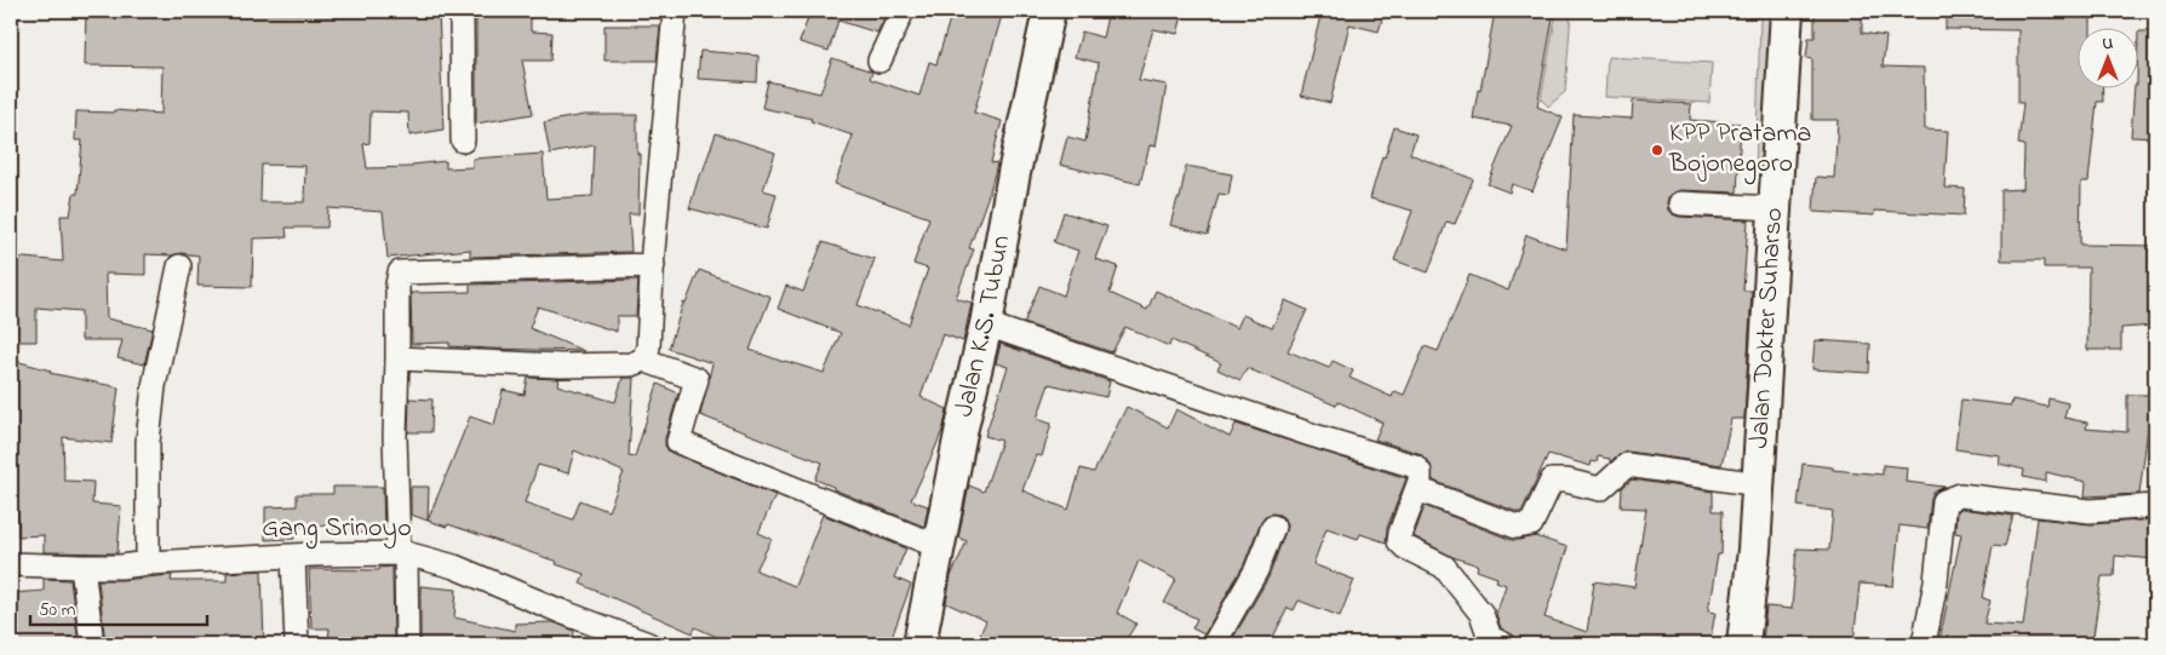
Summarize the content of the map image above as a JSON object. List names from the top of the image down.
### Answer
{
  "streets": {
    "street": ["Jalan K.S. Tubun", "Jalan Dokter Suharso", "Gang Srinoyo"]
  },
  "places": ["KPP Pratama Bojonegoro"],
  "scale_bar": "50 m",
  "north": "top"
}
